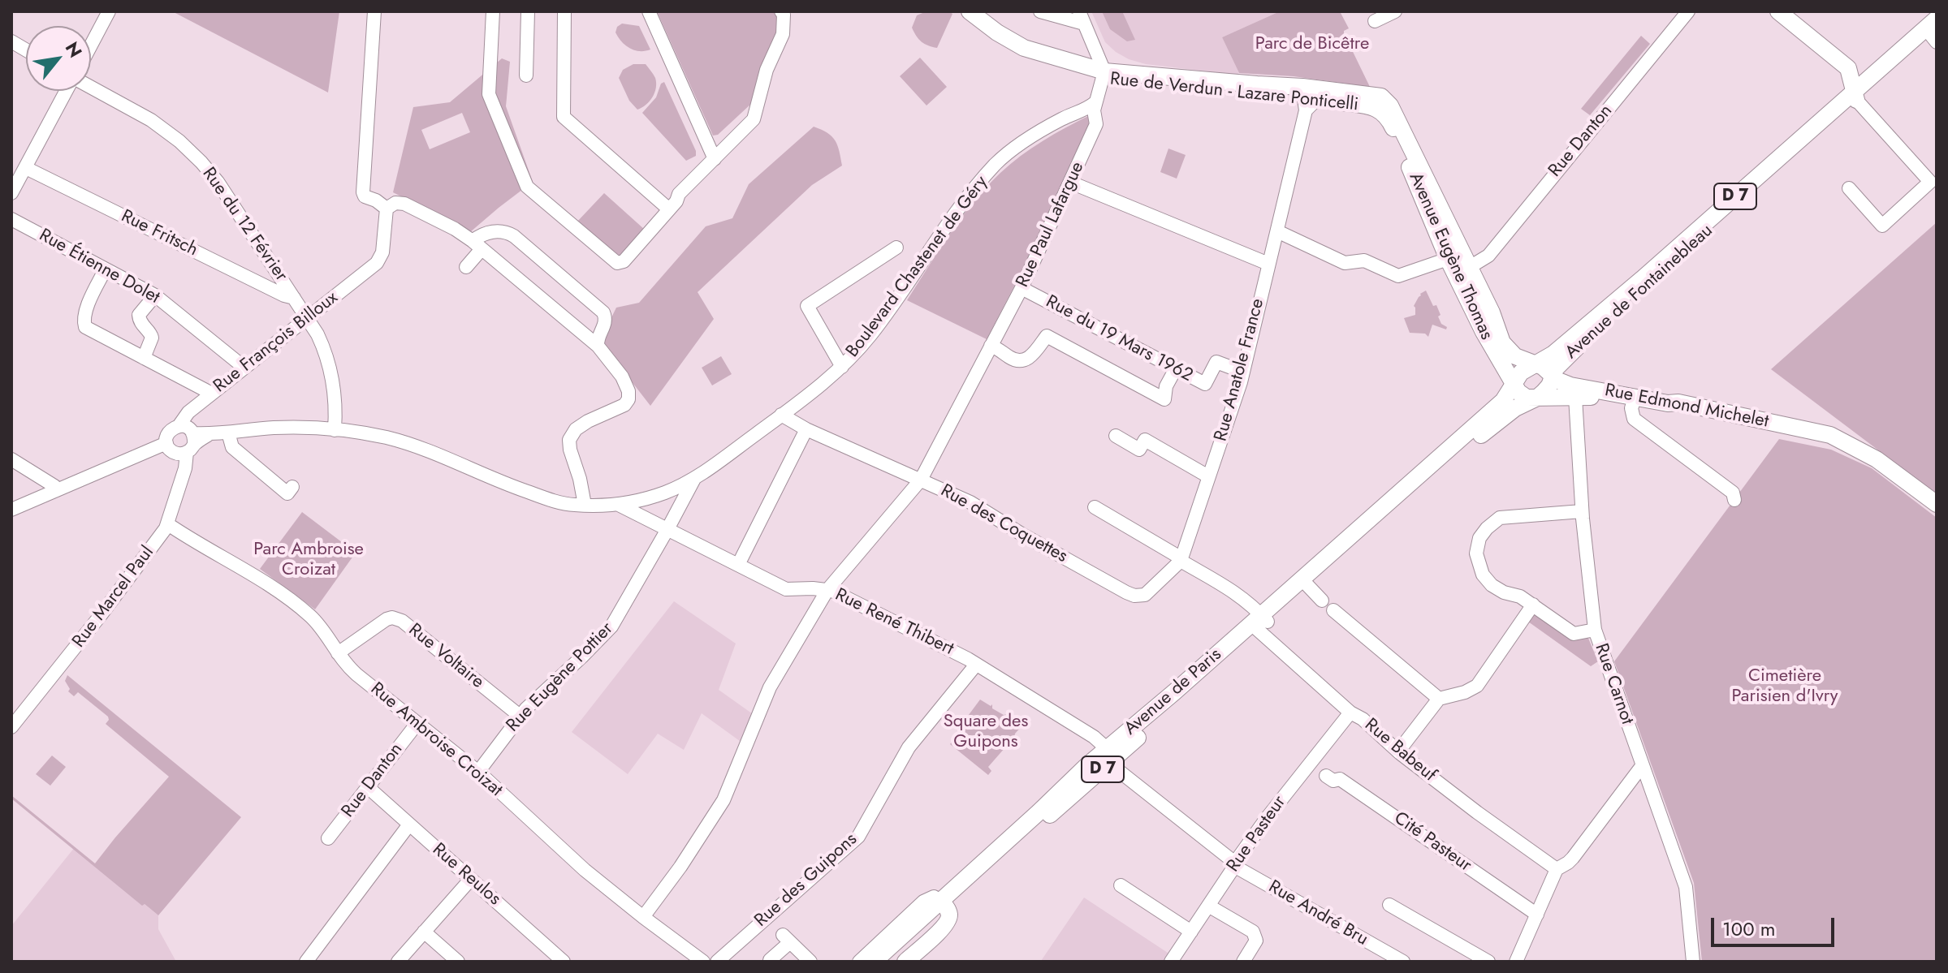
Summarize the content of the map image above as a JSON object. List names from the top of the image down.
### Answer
{
  "streets": {
    "main road": [
      "Rue de Verdun - Lazare Ponticelli",
      "D 7",
      "Avenue Eugène Thomas",
      "Avenue de Fontainebleau",
      "Rue Edmond Michelet",
      "Avenue de Paris"
    ],
    "street": [
      "Rue Danton",
      "Rue du 12 Février",
      "Rue Paul Lafargue",
      "Rue Fritsch",
      "Rue Étienne Dolet",
      "Boulevard Chastenet de Géry",
      "Rue du 19 Mars 1962",
      "Rue François Billoux",
      "Rue Anatole France",
      "Rue des Coquettes",
      "Rue Marcel Paul",
      "Rue René Thibert",
      "Rue Voltaire",
      "Rue Eugène Pottier",
      "Rue Carnot",
      "Rue Ambroise Croizat",
      "Rue Babeuf",
      "Rue Pasteur",
      "Cité Pasteur",
      "Rue Reulos",
      "Rue des Guipons",
      "Rue André Bru"
    ]
  },
  "crossings": [
    ["Rue de Verdun - Lazare Ponticelli", "Avenue Eugène Thomas"],
    ["Rue de Verdun - Lazare Ponticelli", "Rue Anatole France"],
    ["Rue Danton", "Avenue Eugène Thomas"],
    ["Rue Danton", "Rue Ambroise Croizat"],
    ["Rue Danton", "Rue Reulos"],
    ["Rue du 12 Février", "Rue Fritsch"],
    ["Rue du 12 Février", "Boulevard Chastenet de Géry"],
    ["Rue du 12 Février", "Rue François Billoux"],
    ["Rue Paul Lafargue", "Boulevard Chastenet de Géry"],
    ["Rue Paul Lafargue", "Rue du 19 Mars 1962"],
    ["Rue Paul Lafargue", "Rue des Coquettes"],
    ["Rue Paul Lafargue", "Rue René Thibert"],
    ["Rue Paul Lafargue", "Rue Ambroise Croizat"],
    ["Avenue Eugène Thomas", "Avenue de Fontainebleau"],
    ["Avenue Eugène Thomas", "Rue Edmond Michelet"],
    ["Rue Étienne Dolet", "Rue François Billoux"],
    ["Boulevard Chastenet de Géry", "Rue François Billoux"],
    ["Boulevard Chastenet de Géry", "Rue des Coquettes"],
    ["Boulevard Chastenet de Géry", "Rue Marcel Paul"],
    ["Boulevard Chastenet de Géry", "Rue René Thibert"],
    ["Boulevard Chastenet de Géry", "Rue Eugène Pottier"],
    ["Avenue de Fontainebleau", "Rue Edmond Michelet"],
    ["Avenue de Fontainebleau", "Avenue de Paris"],
    ["Avenue de Fontainebleau", "Rue Babeuf"],
    ["Rue du 19 Mars 1962", "Rue Anatole France"],
    ["Rue François Billoux", "Rue Marcel Paul"],
    ["Rue Anatole France", "Rue des Coquettes"],
    ["Rue Edmond Michelet", "Rue Carnot"],
    ["Rue Marcel Paul", "Rue Ambroise Croizat"],
    ["Rue René Thibert", "Rue Eugène Pottier"],
    ["Rue René Thibert", "Avenue de Paris"],
    ["Rue René Thibert", "Rue des Guipons"],
    ["Rue René Thibert", "Rue André Bru"],
    ["Rue Voltaire", "Rue Eugène Pottier"],
    ["Rue Voltaire", "Rue Ambroise Croizat"],
    ["Rue Eugène Pottier", "Rue Ambroise Croizat"],
    ["Avenue de Paris", "Rue Babeuf"],
    ["Avenue de Paris", "Rue André Bru"],
    ["Rue Babeuf", "Rue Pasteur"],
    ["Rue Pasteur", "Rue André Bru"]
  ],
  "parks": [
    "Parc de Bicêtre",
    "Parc Ambroise Croizat",
    "Cimetière Parisien d'Ivry",
    "Square des Guipons"
  ],
  "scale_bar": "100 m",
  "north": "top right"
}
